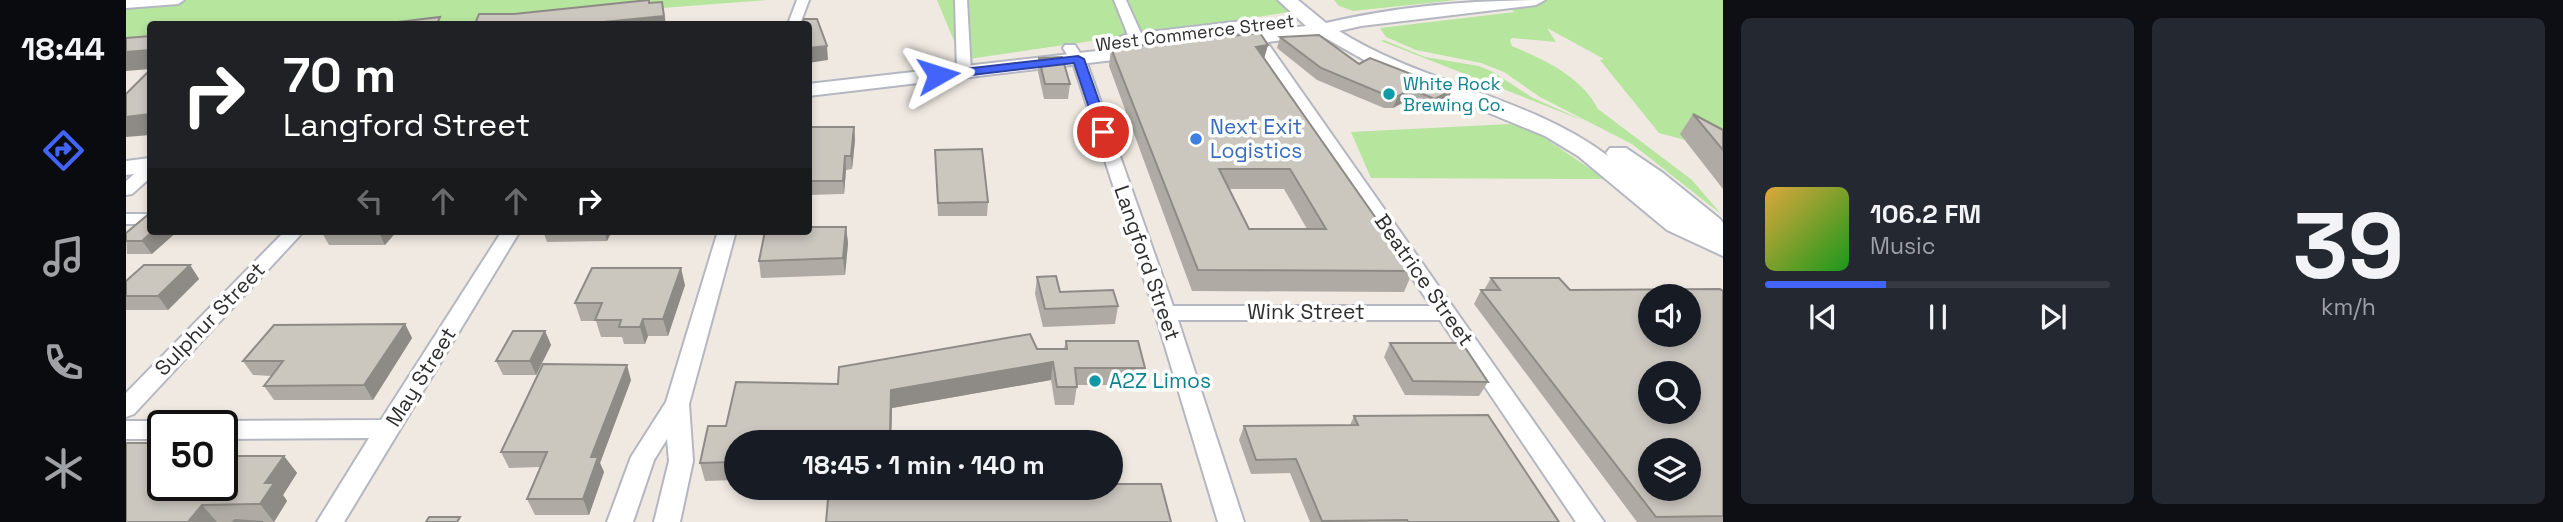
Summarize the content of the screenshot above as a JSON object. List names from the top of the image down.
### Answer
{
  "streets": {
    "main road": ["West Commerce Street"],
    "street": [
      "Langford Street",
      "Beatrice Street",
      "Wink Street",
      "Sulphur Street",
      "May Street"
    ]
  },
  "crossings": [
    ["West Commerce Street", "Langford Street"],
    ["West Commerce Street", "Beatrice Street"],
    ["Langford Street", "Wink Street"],
    ["Beatrice Street", "Wink Street"]
  ],
  "places": ["White Rock Brewing Co.", "Next Exit Logistics", "A2Z Limos"],
  "page": {
    "tabs": "18:44",
    "tile": ["39", "km/h"],
    "turn": ["70 m", "Langford Street"],
    "song": ["106.2 FM", "Music"],
    "limit": "50",
    "trip": "18:45 · 1 min · 140 m"
  }
}
